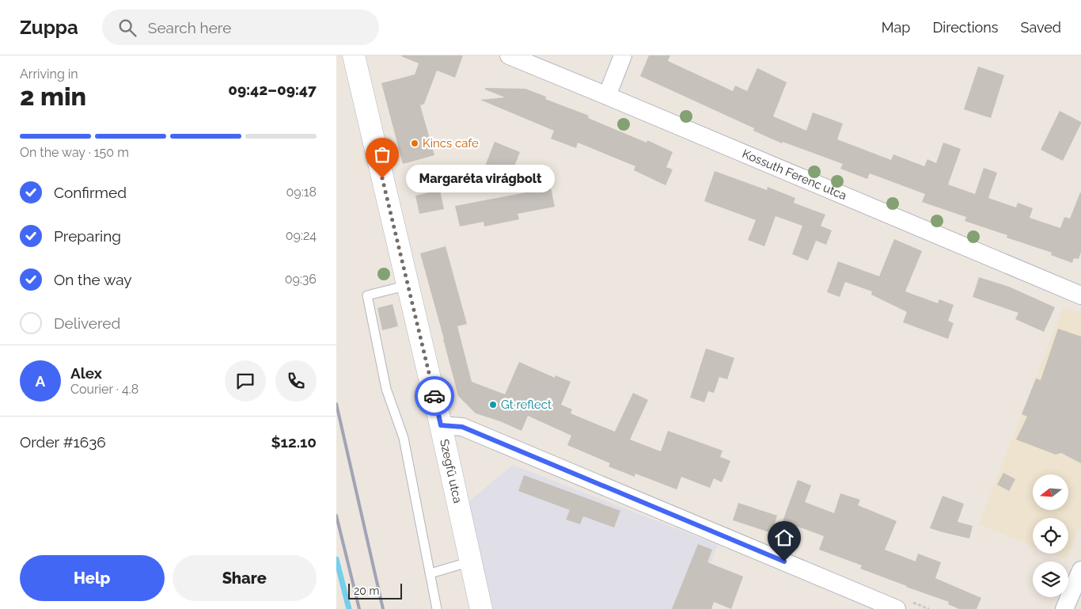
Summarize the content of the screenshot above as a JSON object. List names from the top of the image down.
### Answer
{
  "streets": {
    "street": ["Kossuth Ferenc utca", "Szegfű utca"]
  },
  "places": ["Kincs cafe", "Margaréta virágbolt", "Gt reflect"],
  "scale_bar": "20 m",
  "north": "left",
  "page": {
    "header": "Zuppa",
    "search": "Search here",
    "nav": ["Map", "Directions", "Saved"],
    "heading": ["2 min", "Arriving in", "09:42–09:47"],
    "panel": [
      "Alex",
      "Courier · 4.8",
      "Order #1636",
      "$12.10"
    ],
    "bar": "On the way · 150 m",
    "bubble": "Margaréta virágbolt",
    "list": [
      ["Confirmed", "09:18"],
      ["Preparing", "09:24"],
      ["On the way", "09:36"],
      "Delivered"
    ],
    "round": "A",
    "buttons": ["Help", "Share"],
    "scale": "20 m"
  }
}
